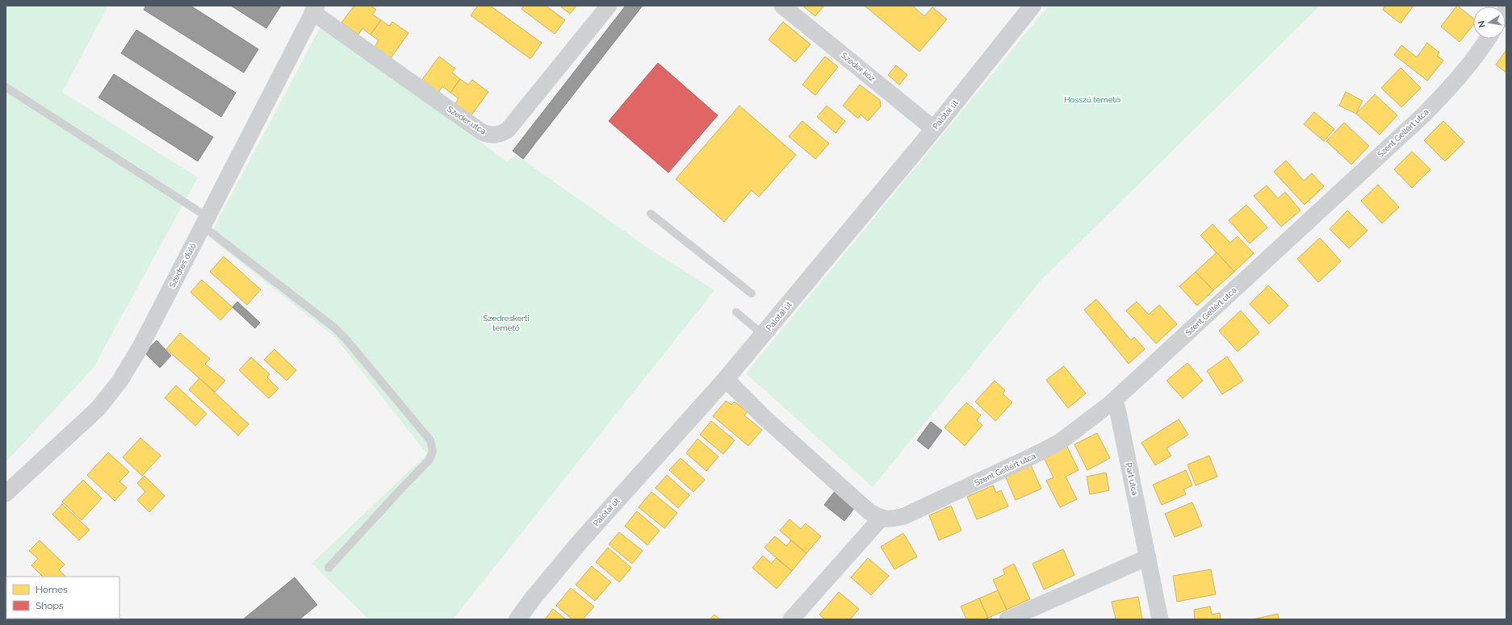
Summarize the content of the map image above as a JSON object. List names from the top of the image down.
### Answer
{
  "streets": {
    "main road": ["Palotai út"],
    "street": [
      "Szeder köz",
      "Szeder utca",
      "Szent Gellért utca",
      "Szedres dűlő",
      "Part utca"
    ]
  },
  "crossings": [
    ["Szeder köz", "Palotai út"],
    ["Szeder utca", "Szedres dűlő"],
    ["Szent Gellért utca", "Part utca"]
  ],
  "parks": ["Hosszú temető", "Szedreskerti temető"],
  "legend": ["Homes", "Shops"],
  "north": "left"
}
